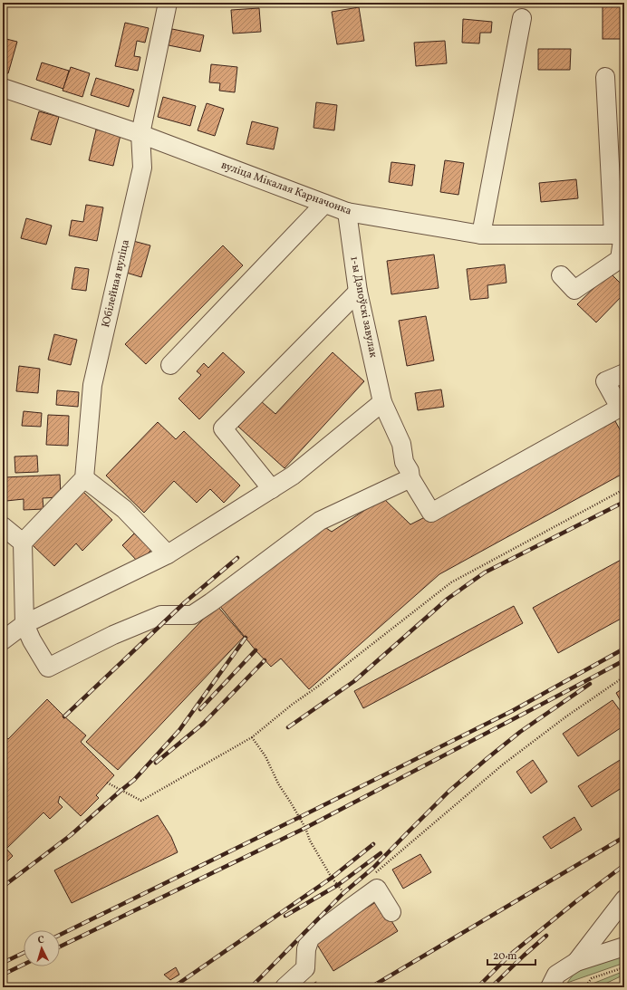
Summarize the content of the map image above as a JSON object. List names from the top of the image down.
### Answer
{
  "streets": {
    "street": ["вуліца Мікалая Карначонка", "Юбілейная вуліца", "1-ы Дэпоўскі завулак"]
  },
  "crossings": [
    ["вуліца Мікалая Карначонка", "Юбілейная вуліца"],
    ["вуліца Мікалая Карначонка", "1-ы Дэпоўскі завулак"]
  ],
  "scale_bar": "20 m",
  "north": "top"
}
